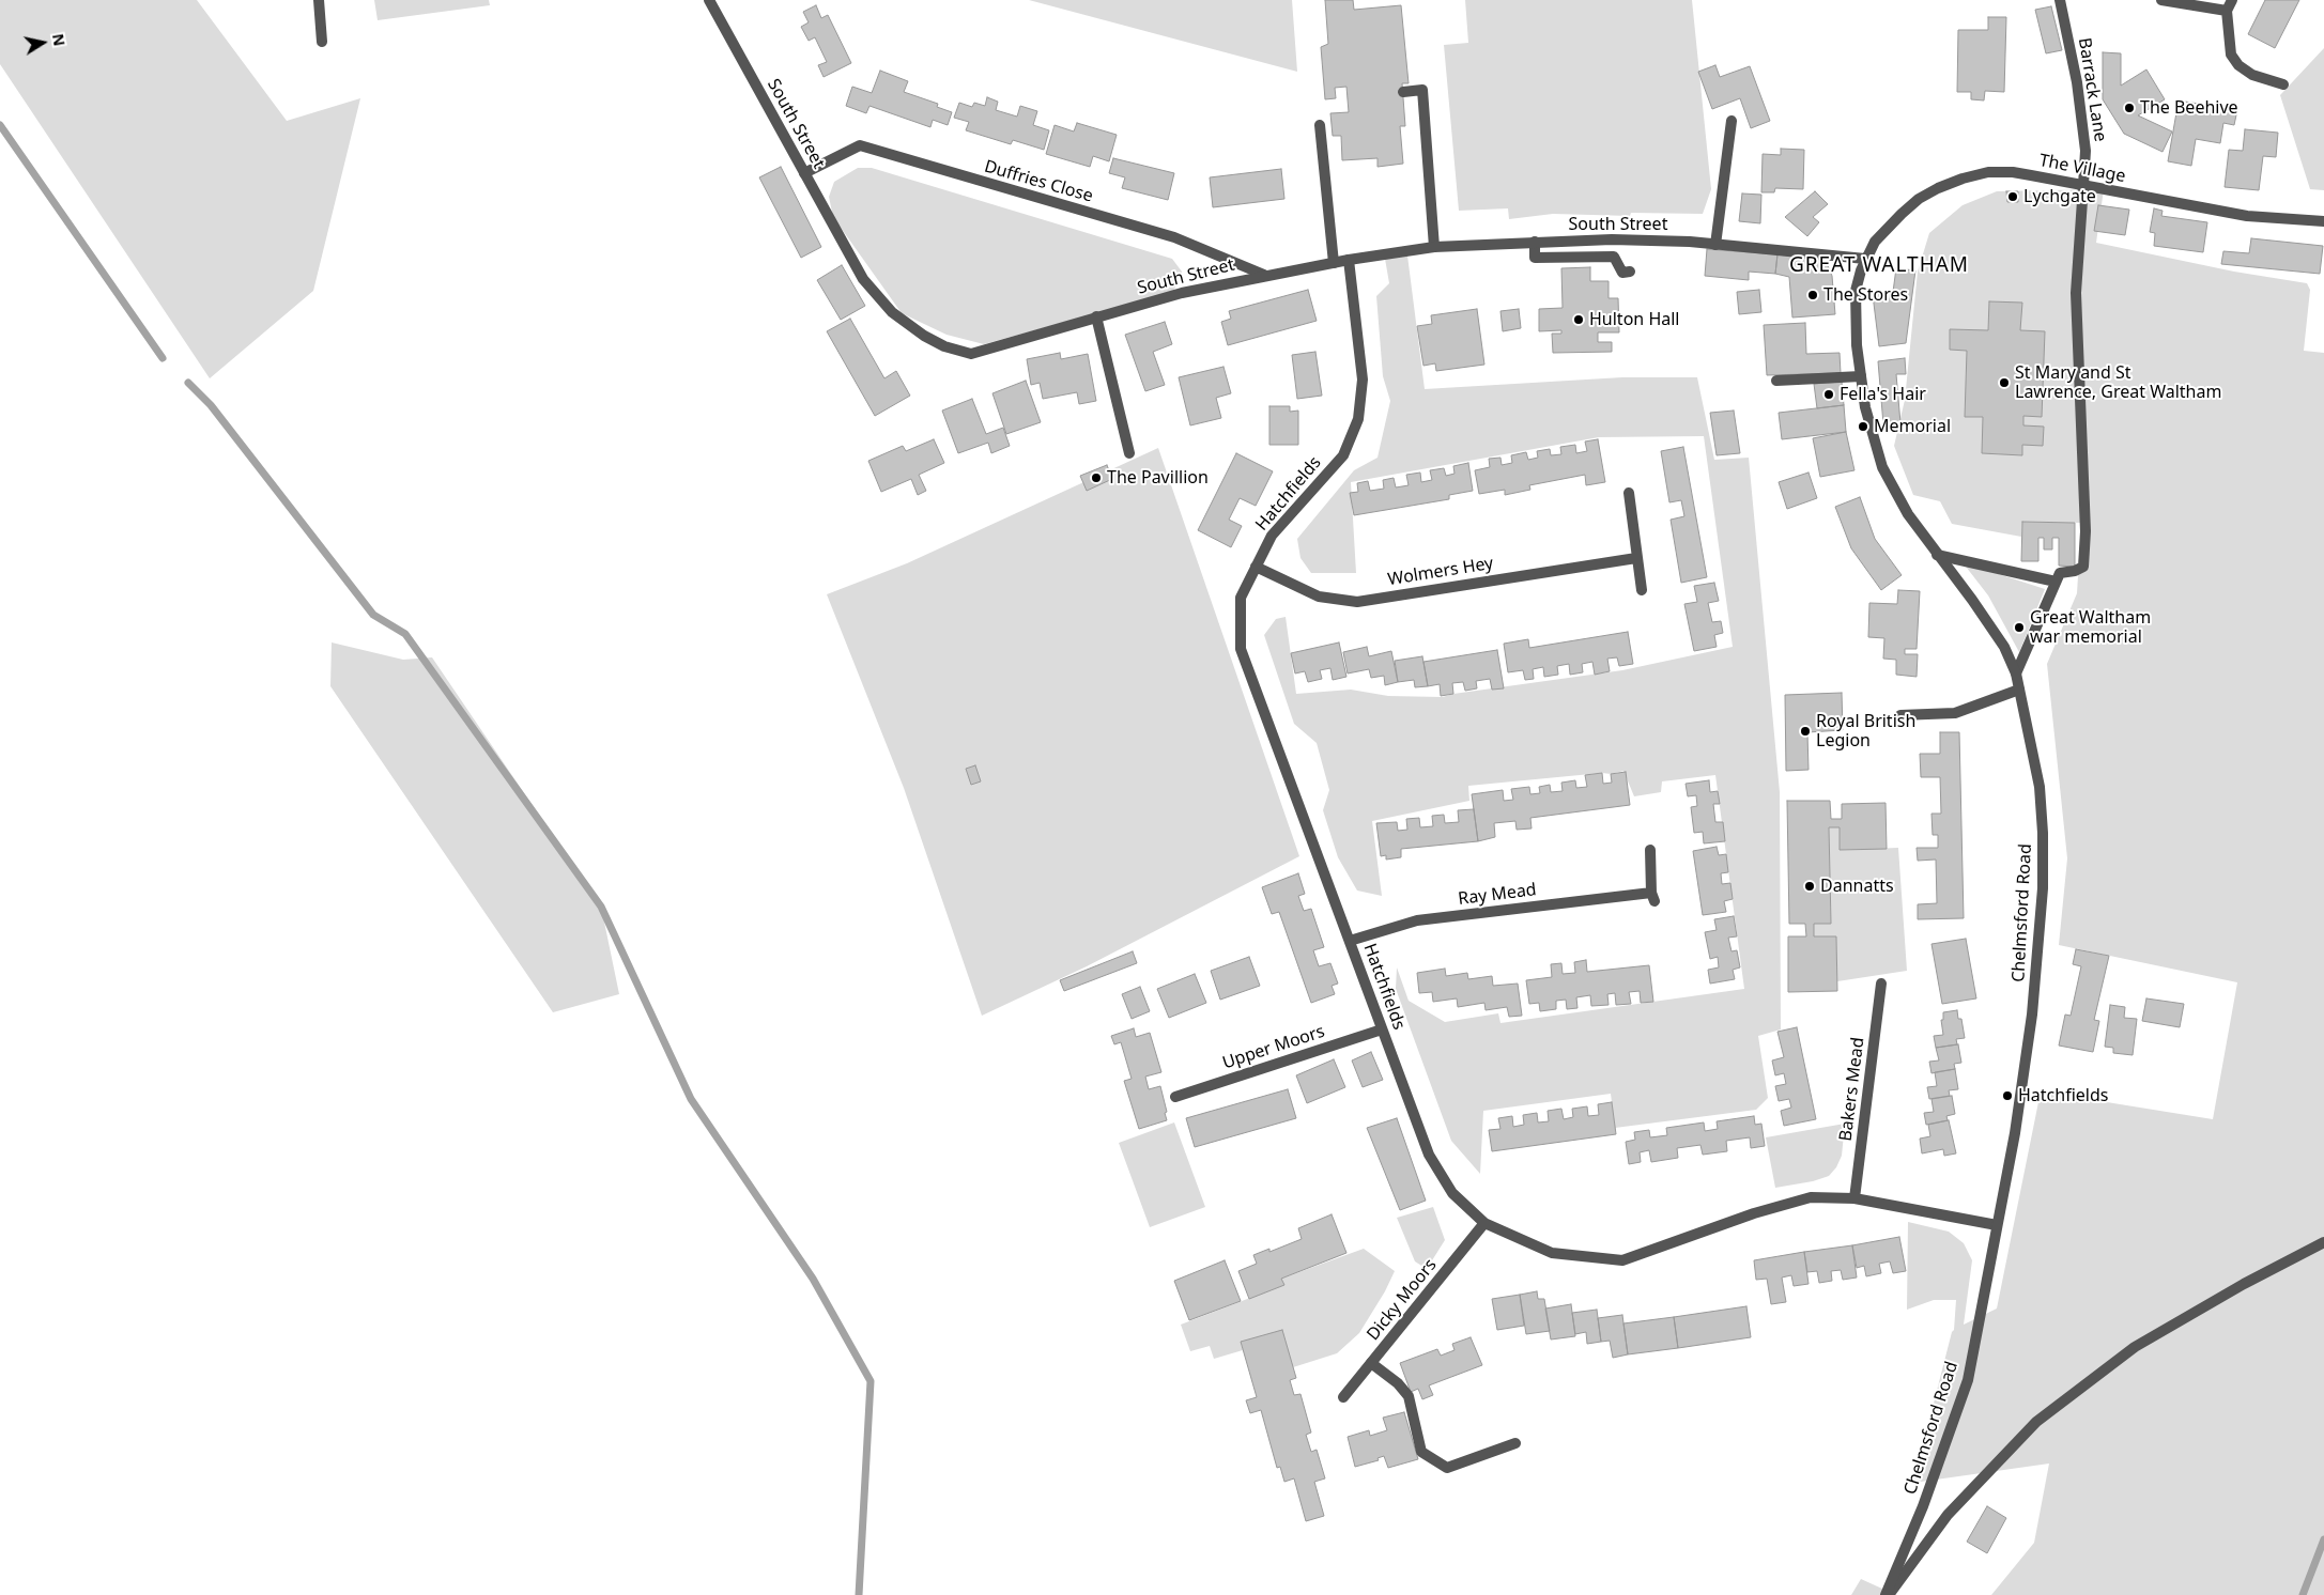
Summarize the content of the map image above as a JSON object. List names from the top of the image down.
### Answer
{
  "streets": {
    "street": [
      "Barrack Lane",
      "South Street",
      "The Village",
      "Duffries Close",
      "Hatchfields",
      "Wolmers Hey",
      "Ray Mead",
      "Chelmsford Road",
      "Upper Moors",
      "Bakers Mead",
      "Dicky Moors"
    ]
  },
  "crossings": [
    ["Barrack Lane", "The Village"],
    ["South Street", "The Village"],
    ["South Street", "Duffries Close"],
    ["South Street", "Hatchfields"],
    ["South Street", "Chelmsford Road"],
    ["The Village", "Chelmsford Road"],
    ["Hatchfields", "Wolmers Hey"],
    ["Hatchfields", "Ray Mead"],
    ["Hatchfields", "Chelmsford Road"],
    ["Hatchfields", "Upper Moors"],
    ["Hatchfields", "Bakers Mead"],
    ["Hatchfields", "Dicky Moors"]
  ],
  "districts": ["GREAT WALTHAM"],
  "places": [
    "The Beehive",
    "Lychgate",
    "The Stores",
    "Hulton Hall",
    "St Mary and St Lawrence, Great Waltham",
    "Fella's Hair",
    "Memorial",
    "The Pavillion",
    "Great Waltham war memorial",
    "Royal British Legion",
    "Dannatts",
    "Hatchfields"
  ],
  "north": "right"
}
